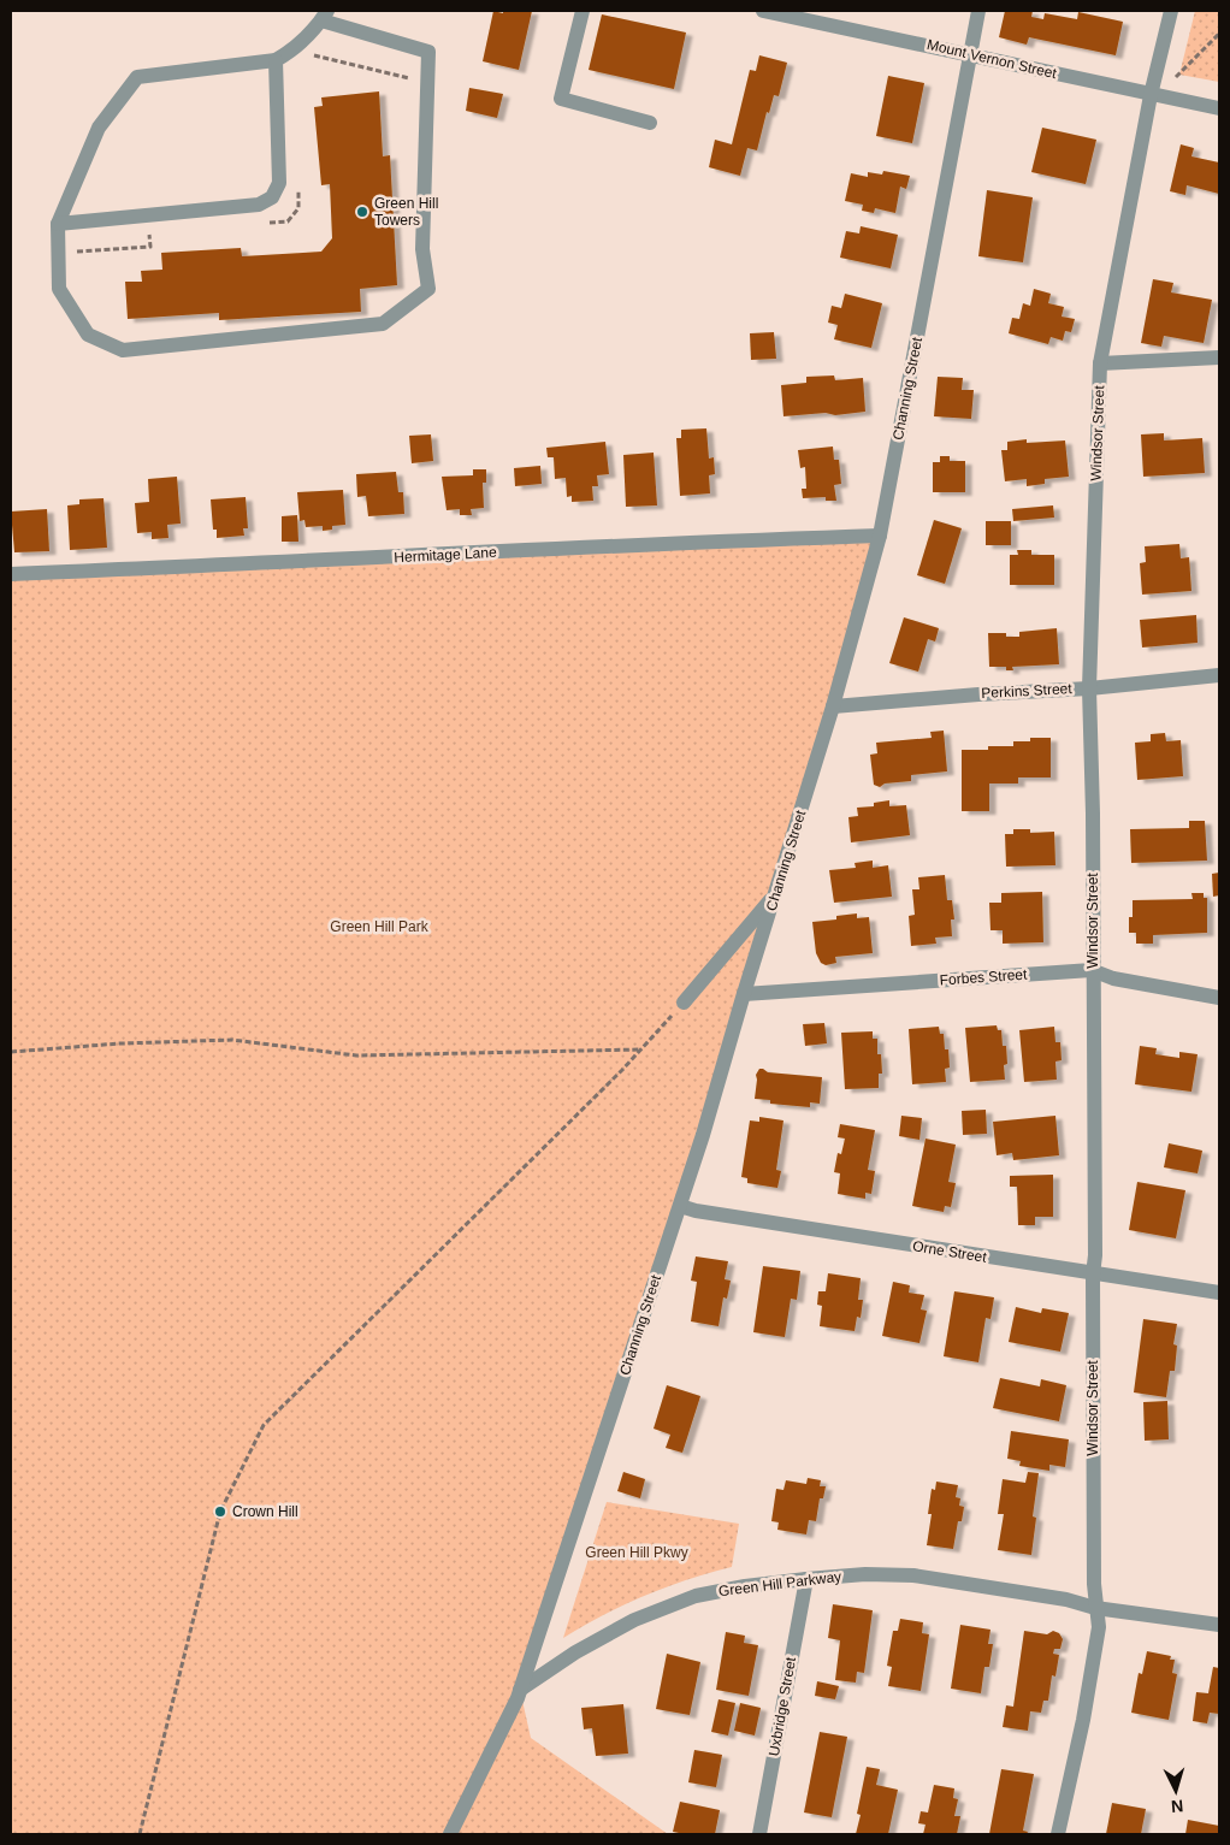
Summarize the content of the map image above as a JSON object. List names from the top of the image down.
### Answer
{
  "streets": {
    "street": [
      "Mount Vernon Street",
      "Channing Street",
      "Windsor Street",
      "Hermitage Lane",
      "Perkins Street",
      "Forbes Street",
      "Orne Street",
      "Green Hill Parkway",
      "Uxbridge Street"
    ]
  },
  "crossings": [
    ["Mount Vernon Street", "Channing Street"],
    ["Mount Vernon Street", "Windsor Street"],
    ["Channing Street", "Hermitage Lane"],
    ["Channing Street", "Perkins Street"],
    ["Channing Street", "Forbes Street"],
    ["Channing Street", "Orne Street"],
    ["Channing Street", "Green Hill Parkway"],
    ["Windsor Street", "Perkins Street"],
    ["Windsor Street", "Forbes Street"],
    ["Windsor Street", "Orne Street"],
    ["Windsor Street", "Green Hill Parkway"],
    ["Green Hill Parkway", "Uxbridge Street"]
  ],
  "parks": ["Green Hill Park", "Green Hill Pkwy"],
  "places": ["Green Hill Towers", "Crown Hill"],
  "north": "bottom"
}
